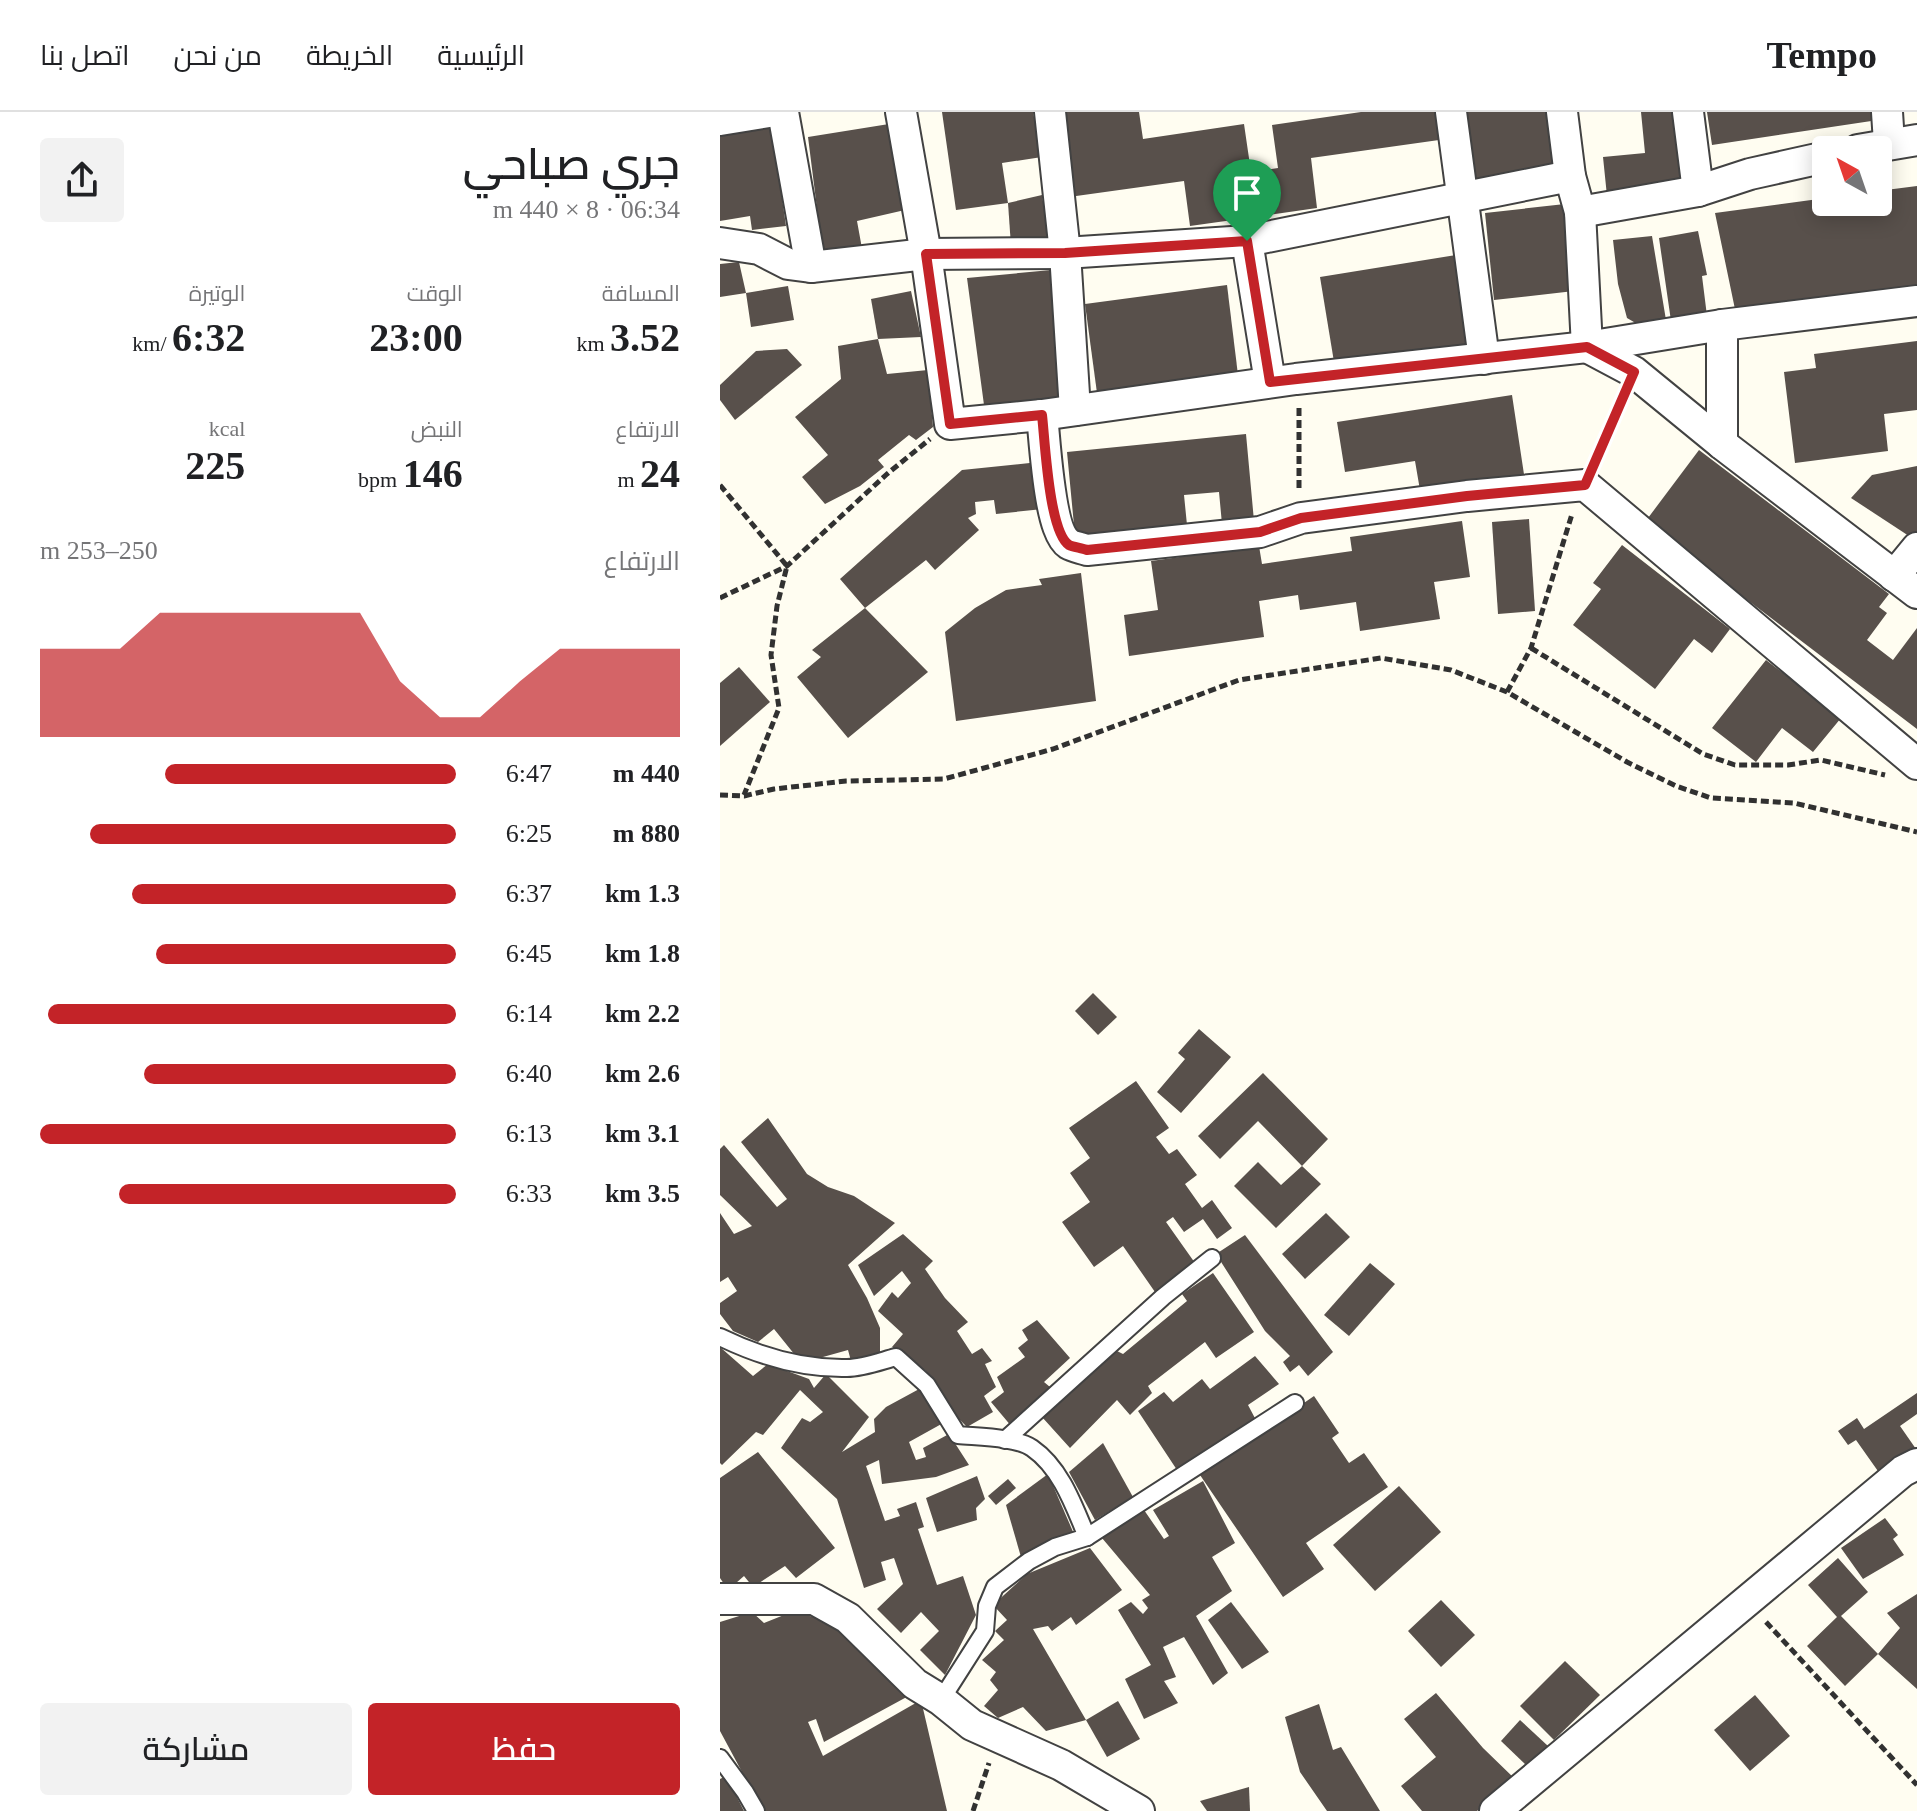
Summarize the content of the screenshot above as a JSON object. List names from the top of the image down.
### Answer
{
  "north": "top left",
  "page": {
    "header": "Tempo",
    "nav": [
      "الرئيسية",
      "الخريطة",
      "من نحن",
      "اتصل بنا"
    ],
    "heading": ["جري صباحي", "06:34 · 8 × 440 m"],
    "stats": [
      ["المسافة", "3.52 km"],
      ["الوقت", "23:00"],
      ["الوتيرة", "6:32 /km"],
      ["الارتفاع", "24 m"],
      ["النبض", "146 bpm"],
      ["kcal", "225"]
    ],
    "chart": ["الارتفاع", "250–253 m"],
    "list": [
      {
        "name": "440 m",
        "note": "6:47"
      },
      {
        "name": "880 m",
        "note": "6:25"
      },
      {
        "name": "1.3 km",
        "note": "6:37"
      },
      {
        "name": "1.8 km",
        "note": "6:45"
      },
      {
        "name": "2.2 km",
        "note": "6:14"
      },
      {
        "name": "2.6 km",
        "note": "6:40"
      },
      {
        "name": "3.1 km",
        "note": "6:13"
      },
      {
        "name": "3.5 km",
        "note": "6:33"
      }
    ],
    "buttons": ["حفظ", "مشاركة"]
  }
}
